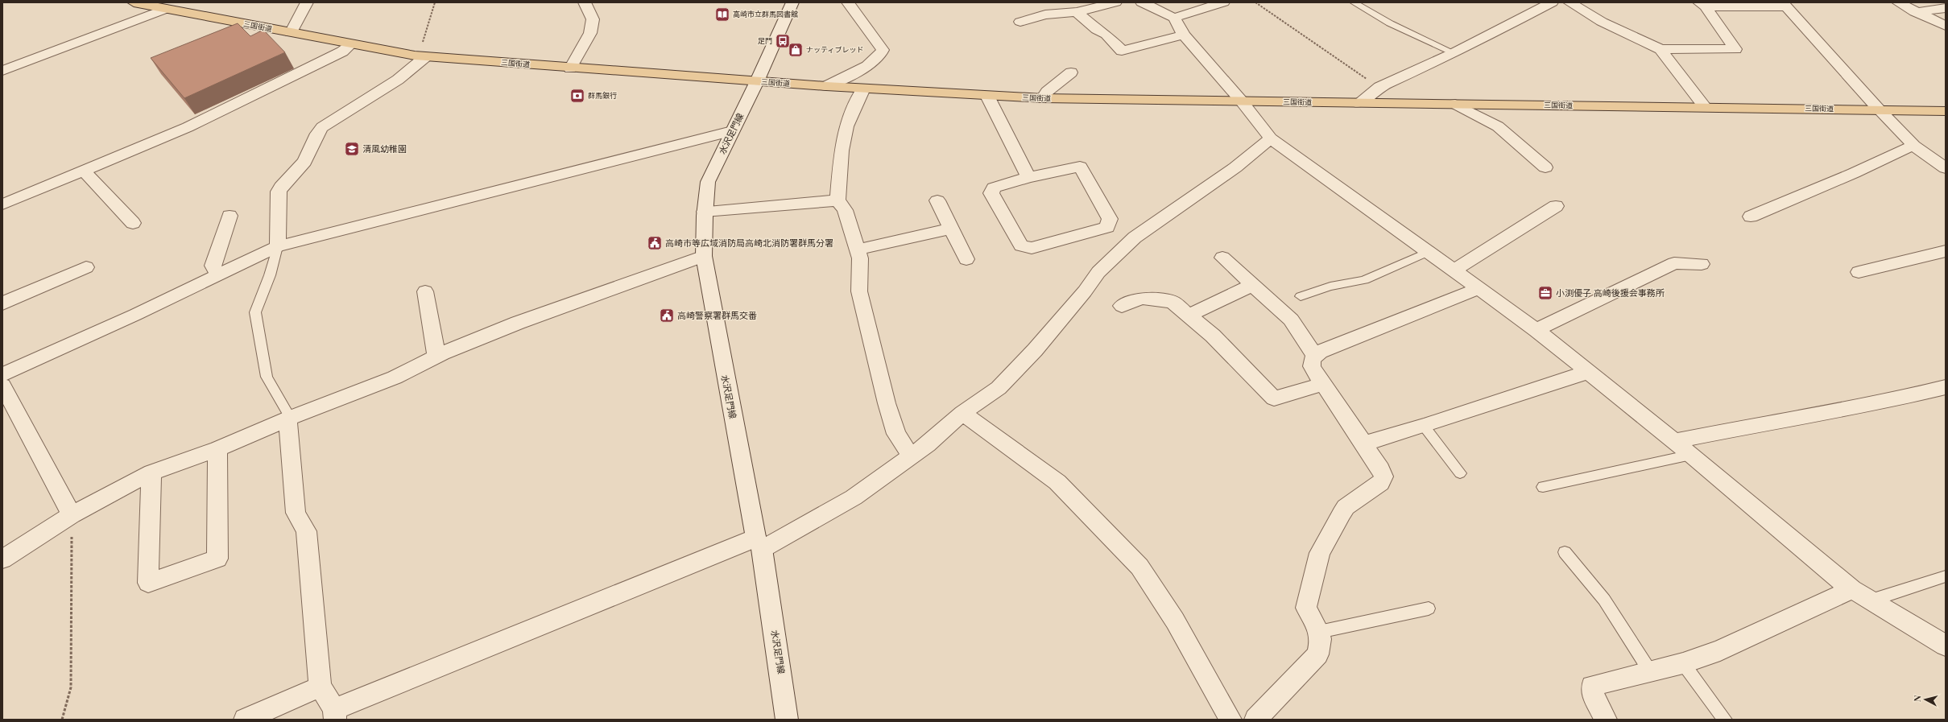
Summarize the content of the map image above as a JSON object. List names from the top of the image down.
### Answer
{
  "streets": {
    "main road": ["三国街道"],
    "street": ["水沢足門線"]
  },
  "crossings": [
    ["三国街道", "水沢足門線"]
  ],
  "places": {
    "library": ["高崎市立群馬図書館"],
    "bus stop": ["足門"],
    "shop": ["ナッティブレッド"],
    "bank": ["群馬銀行"],
    "school or university": ["清風幼稚園"],
    "public building": ["高崎市等広域消防局高崎北消防署群馬分署", "高崎警察署群馬交番"],
    "office": ["小渕優子 高崎後援会事務所"]
  },
  "north": "left"
}
